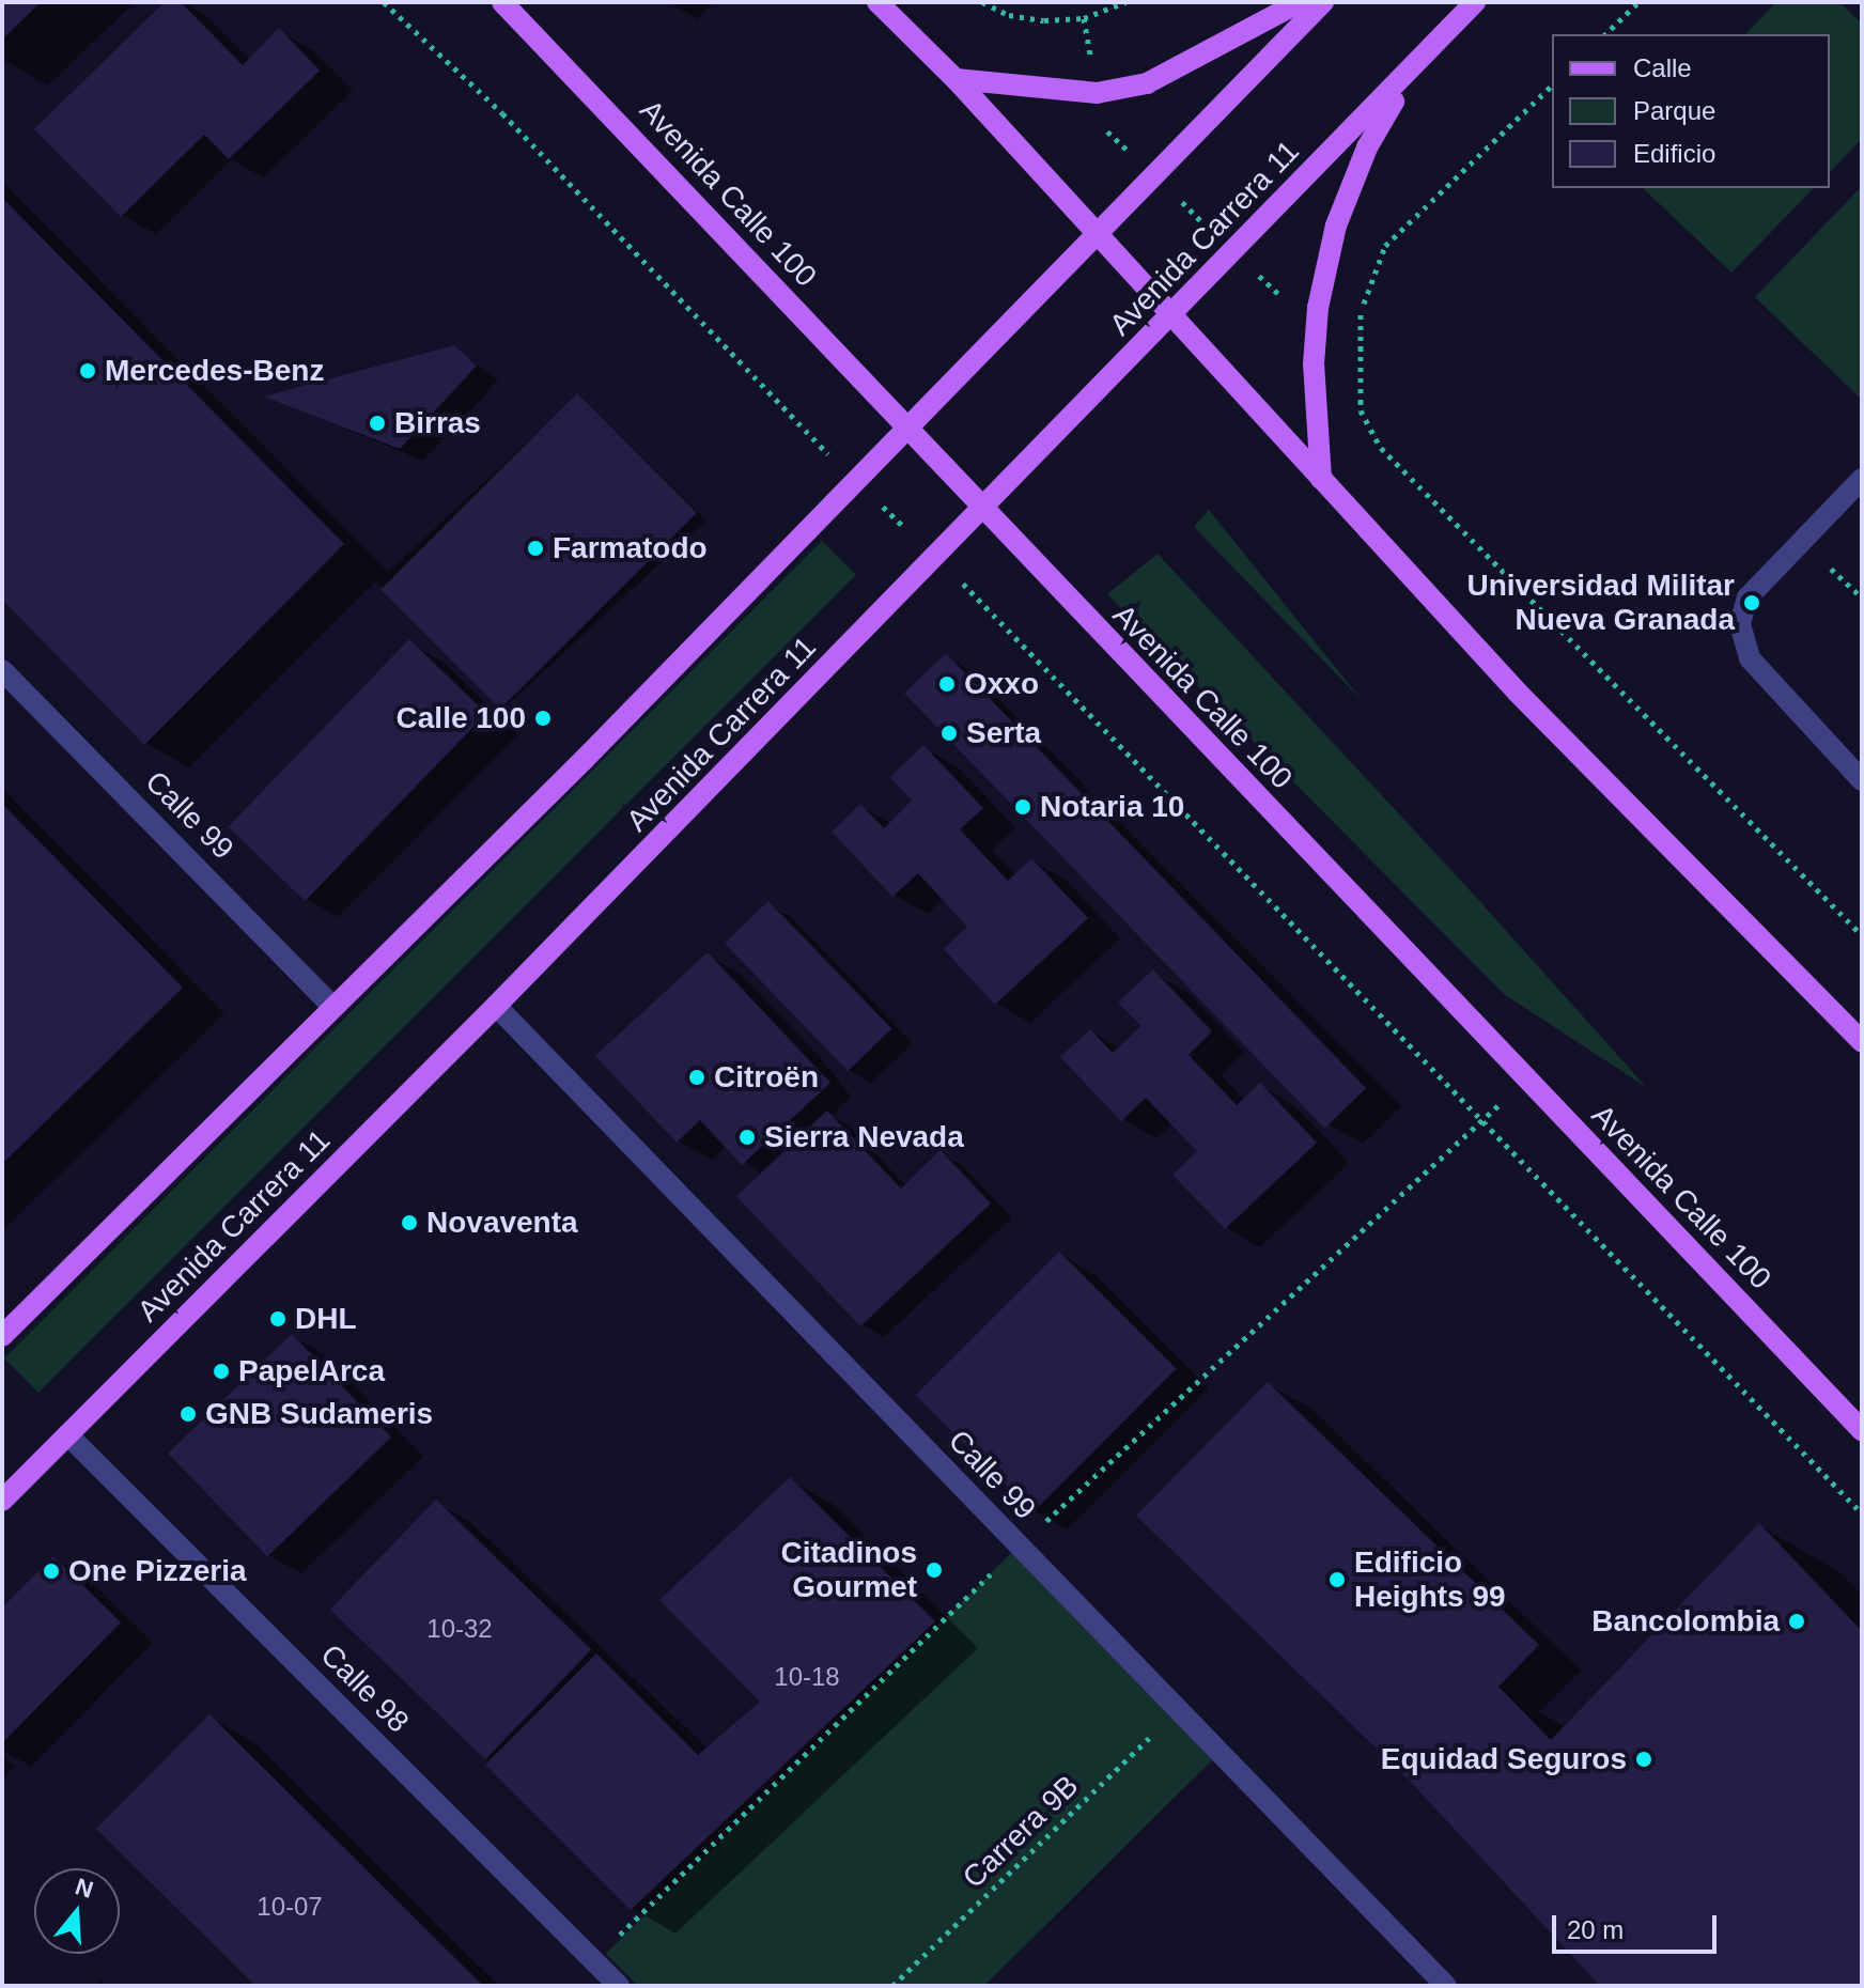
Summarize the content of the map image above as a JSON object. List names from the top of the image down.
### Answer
{
  "streets": {
    "main road": ["Avenida Calle 100", "Avenida Carrera 11"],
    "street": ["Calle 99", "Calle 98"],
    "path": ["Carrera 9B"]
  },
  "crossings": [
    ["Avenida Calle 100", "Avenida Carrera 11"],
    ["Avenida Carrera 11", "Calle 99"],
    ["Avenida Carrera 11", "Calle 98"],
    ["Calle 99", "Carrera 9B"]
  ],
  "places": [
    "Mercedes-Benz",
    "Birras",
    "Farmatodo",
    "Universidad Militar Nueva Granada",
    "Oxxo",
    "Calle 100",
    "Serta",
    "Notaria 10",
    "Citroën",
    "Sierra Nevada",
    "Novaventa",
    "DHL",
    "PapelArca",
    "GNB Sudameris",
    "Citadinos Gourmet",
    "One Pizzeria",
    "Edificio Heights 99",
    "Bancolombia",
    "Equidad Seguros"
  ],
  "house_numbers": ["10-32", "10-18", "10-07"],
  "legend": ["Calle", "Parque", "Edificio"],
  "scale_bar": "20 m",
  "north": "top"
}
